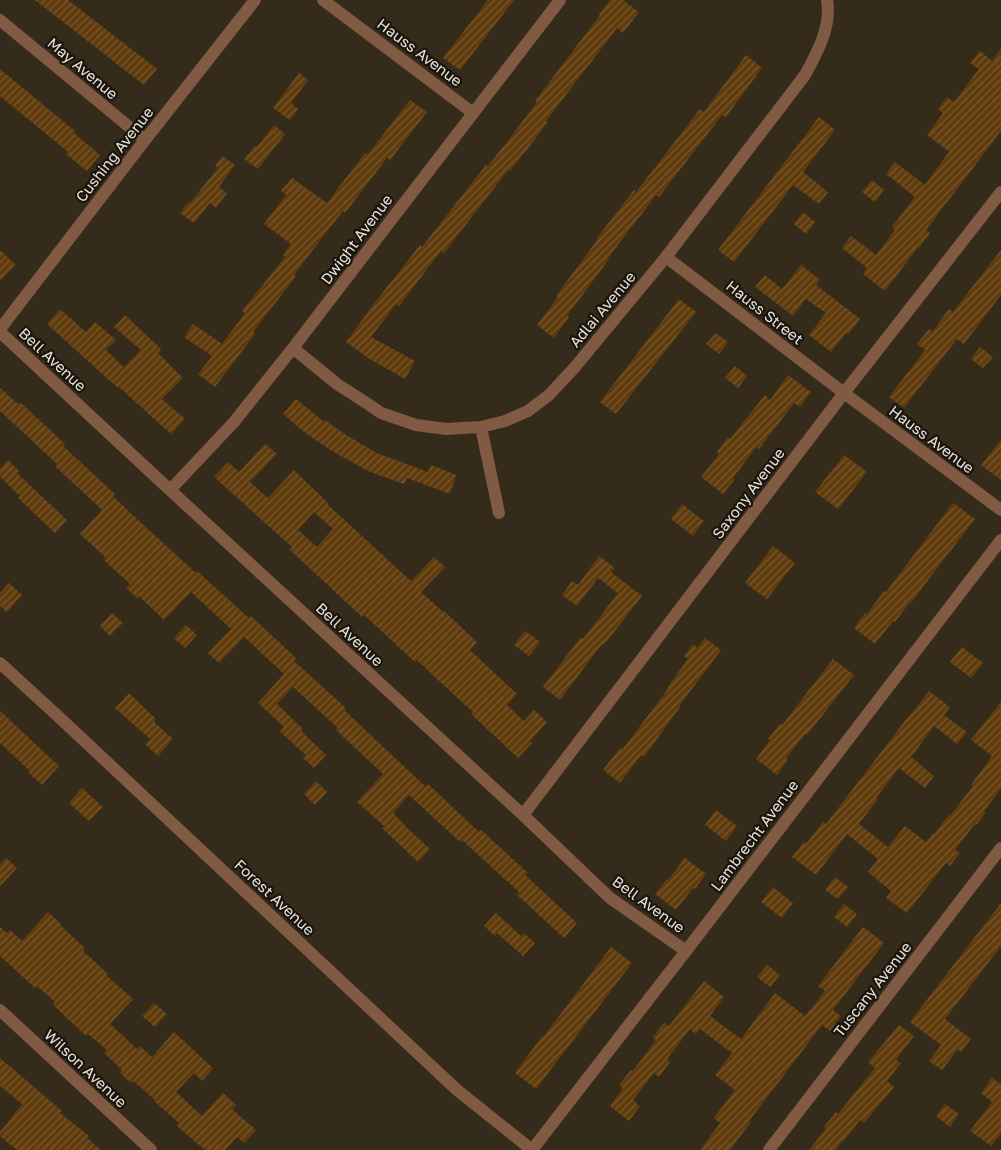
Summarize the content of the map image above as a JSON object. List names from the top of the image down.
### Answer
{
  "streets": {
    "street": [
      "Hauss Avenue",
      "May Avenue",
      "Cushing Avenue",
      "Dwight Avenue",
      "Adlai Avenue",
      "Hauss Street",
      "Bell Avenue",
      "Saxony Avenue",
      "Lambrecht Avenue",
      "Forest Avenue",
      "Tuscany Avenue",
      "Wilson Avenue"
    ]
  },
  "crossings": [
    ["Hauss Avenue", "Dwight Avenue"],
    ["Hauss Avenue", "Hauss Street"],
    ["Hauss Avenue", "Saxony Avenue"],
    ["May Avenue", "Cushing Avenue"],
    ["Cushing Avenue", "Bell Avenue"],
    ["Dwight Avenue", "Adlai Avenue"],
    ["Dwight Avenue", "Bell Avenue"],
    ["Adlai Avenue", "Hauss Street"],
    ["Hauss Street", "Saxony Avenue"],
    ["Bell Avenue", "Saxony Avenue"],
    ["Bell Avenue", "Lambrecht Avenue"],
    ["Lambrecht Avenue", "Forest Avenue"]
  ]
}
